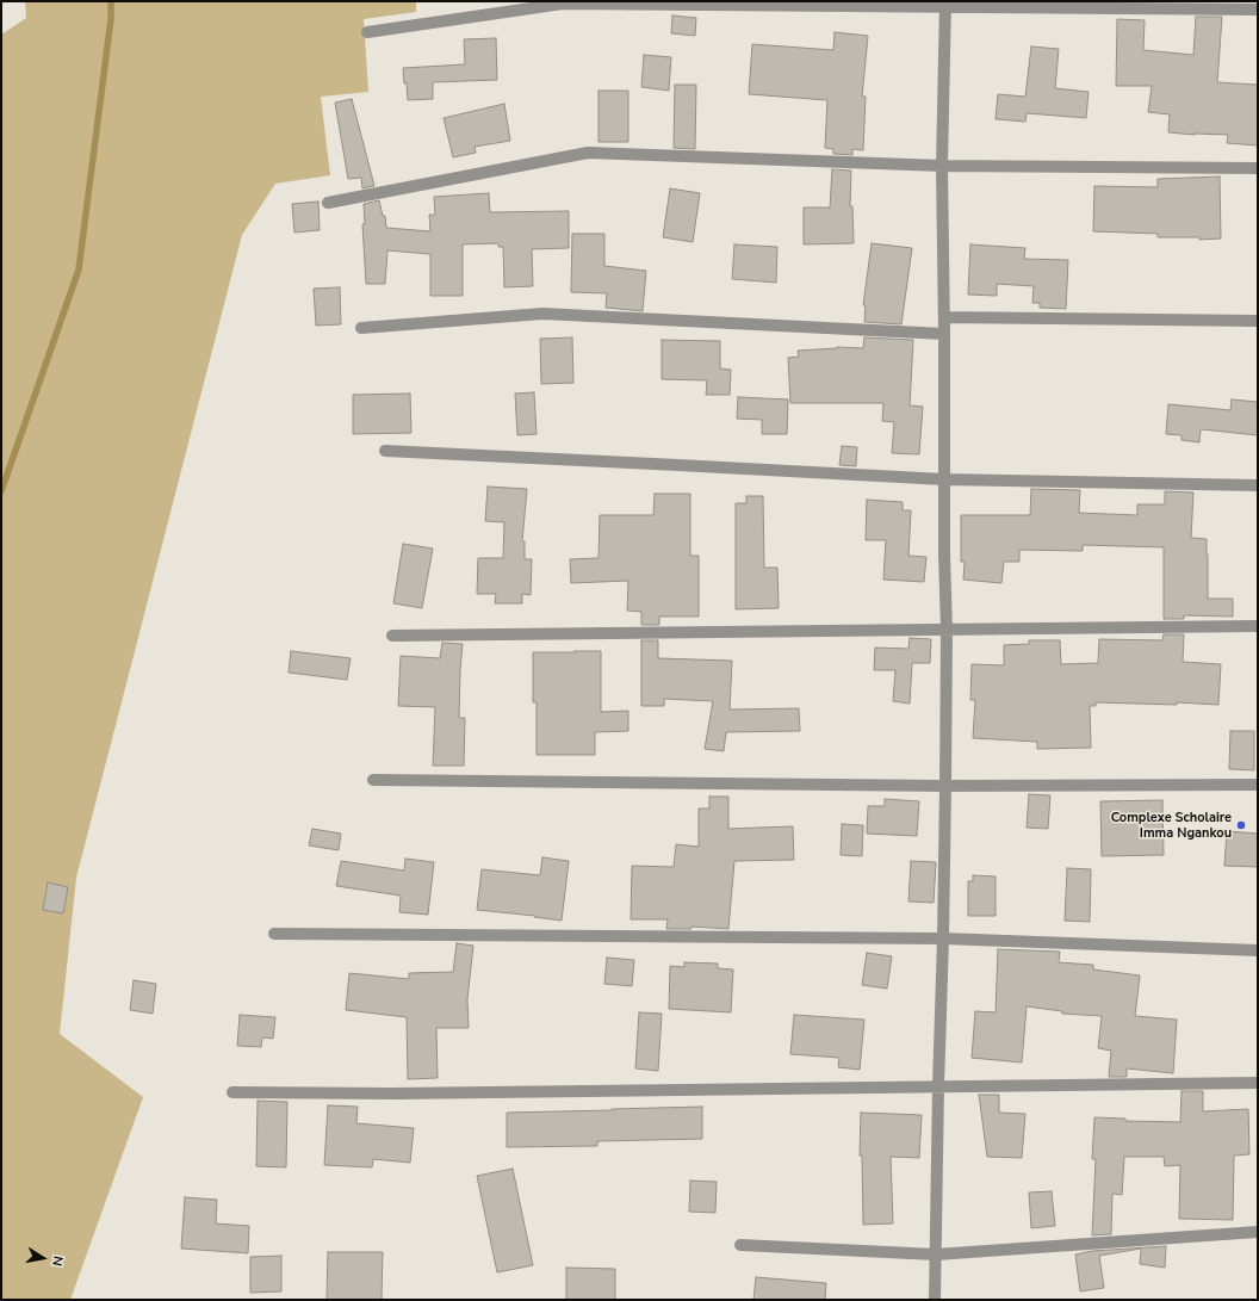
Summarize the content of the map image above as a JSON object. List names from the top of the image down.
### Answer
{
  "places": ["Complexe Scholaire Imma Ngankou"],
  "north": "right"
}
